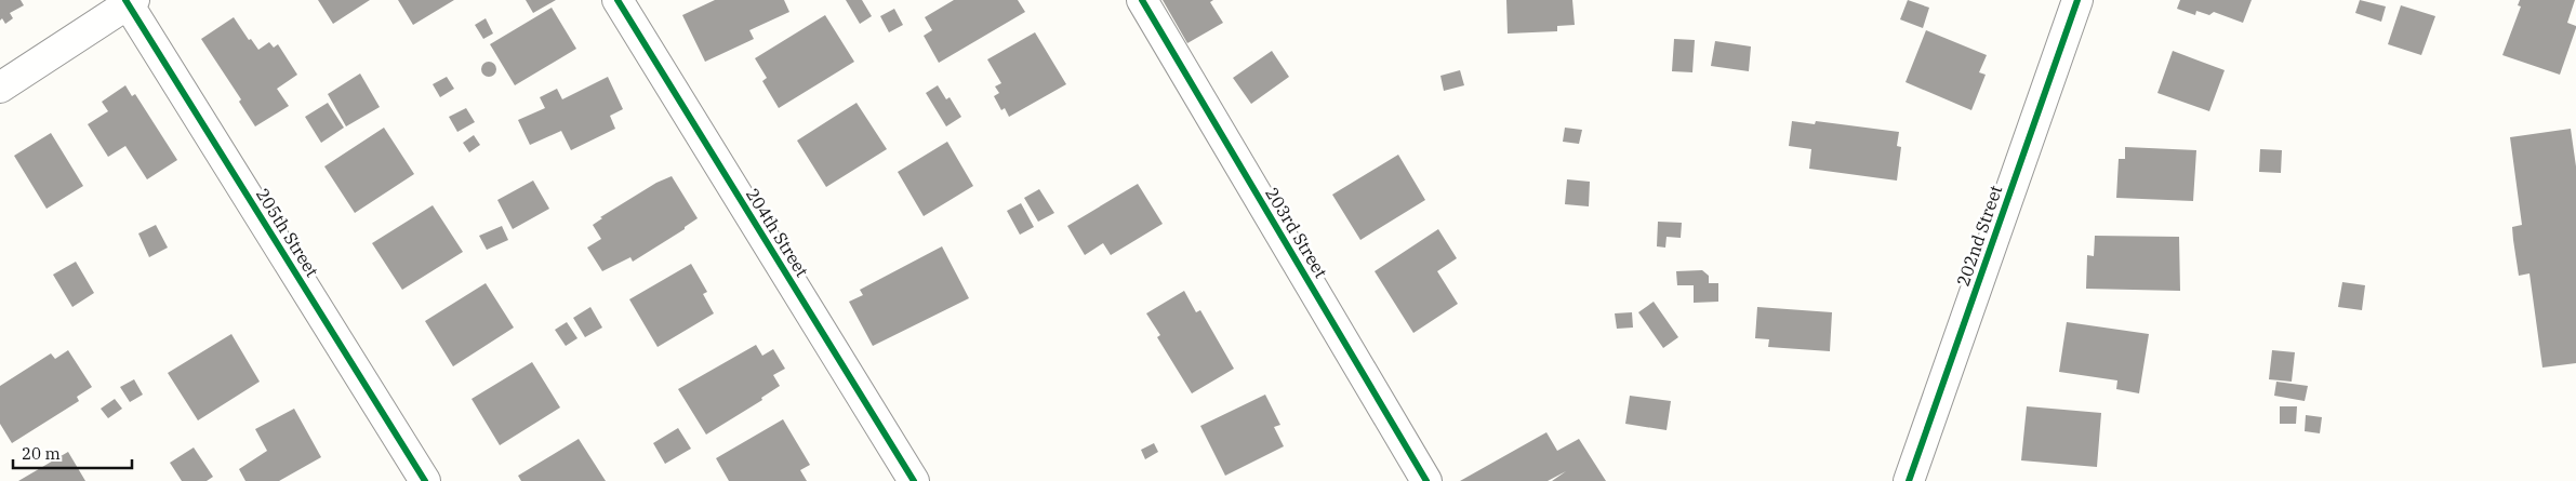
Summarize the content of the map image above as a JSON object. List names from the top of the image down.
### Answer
{
  "streets": {
    "street": [
      "205th Street",
      "204th Street",
      "203rd Street",
      "202nd Street"
    ]
  },
  "scale_bar": "20 m"
}
